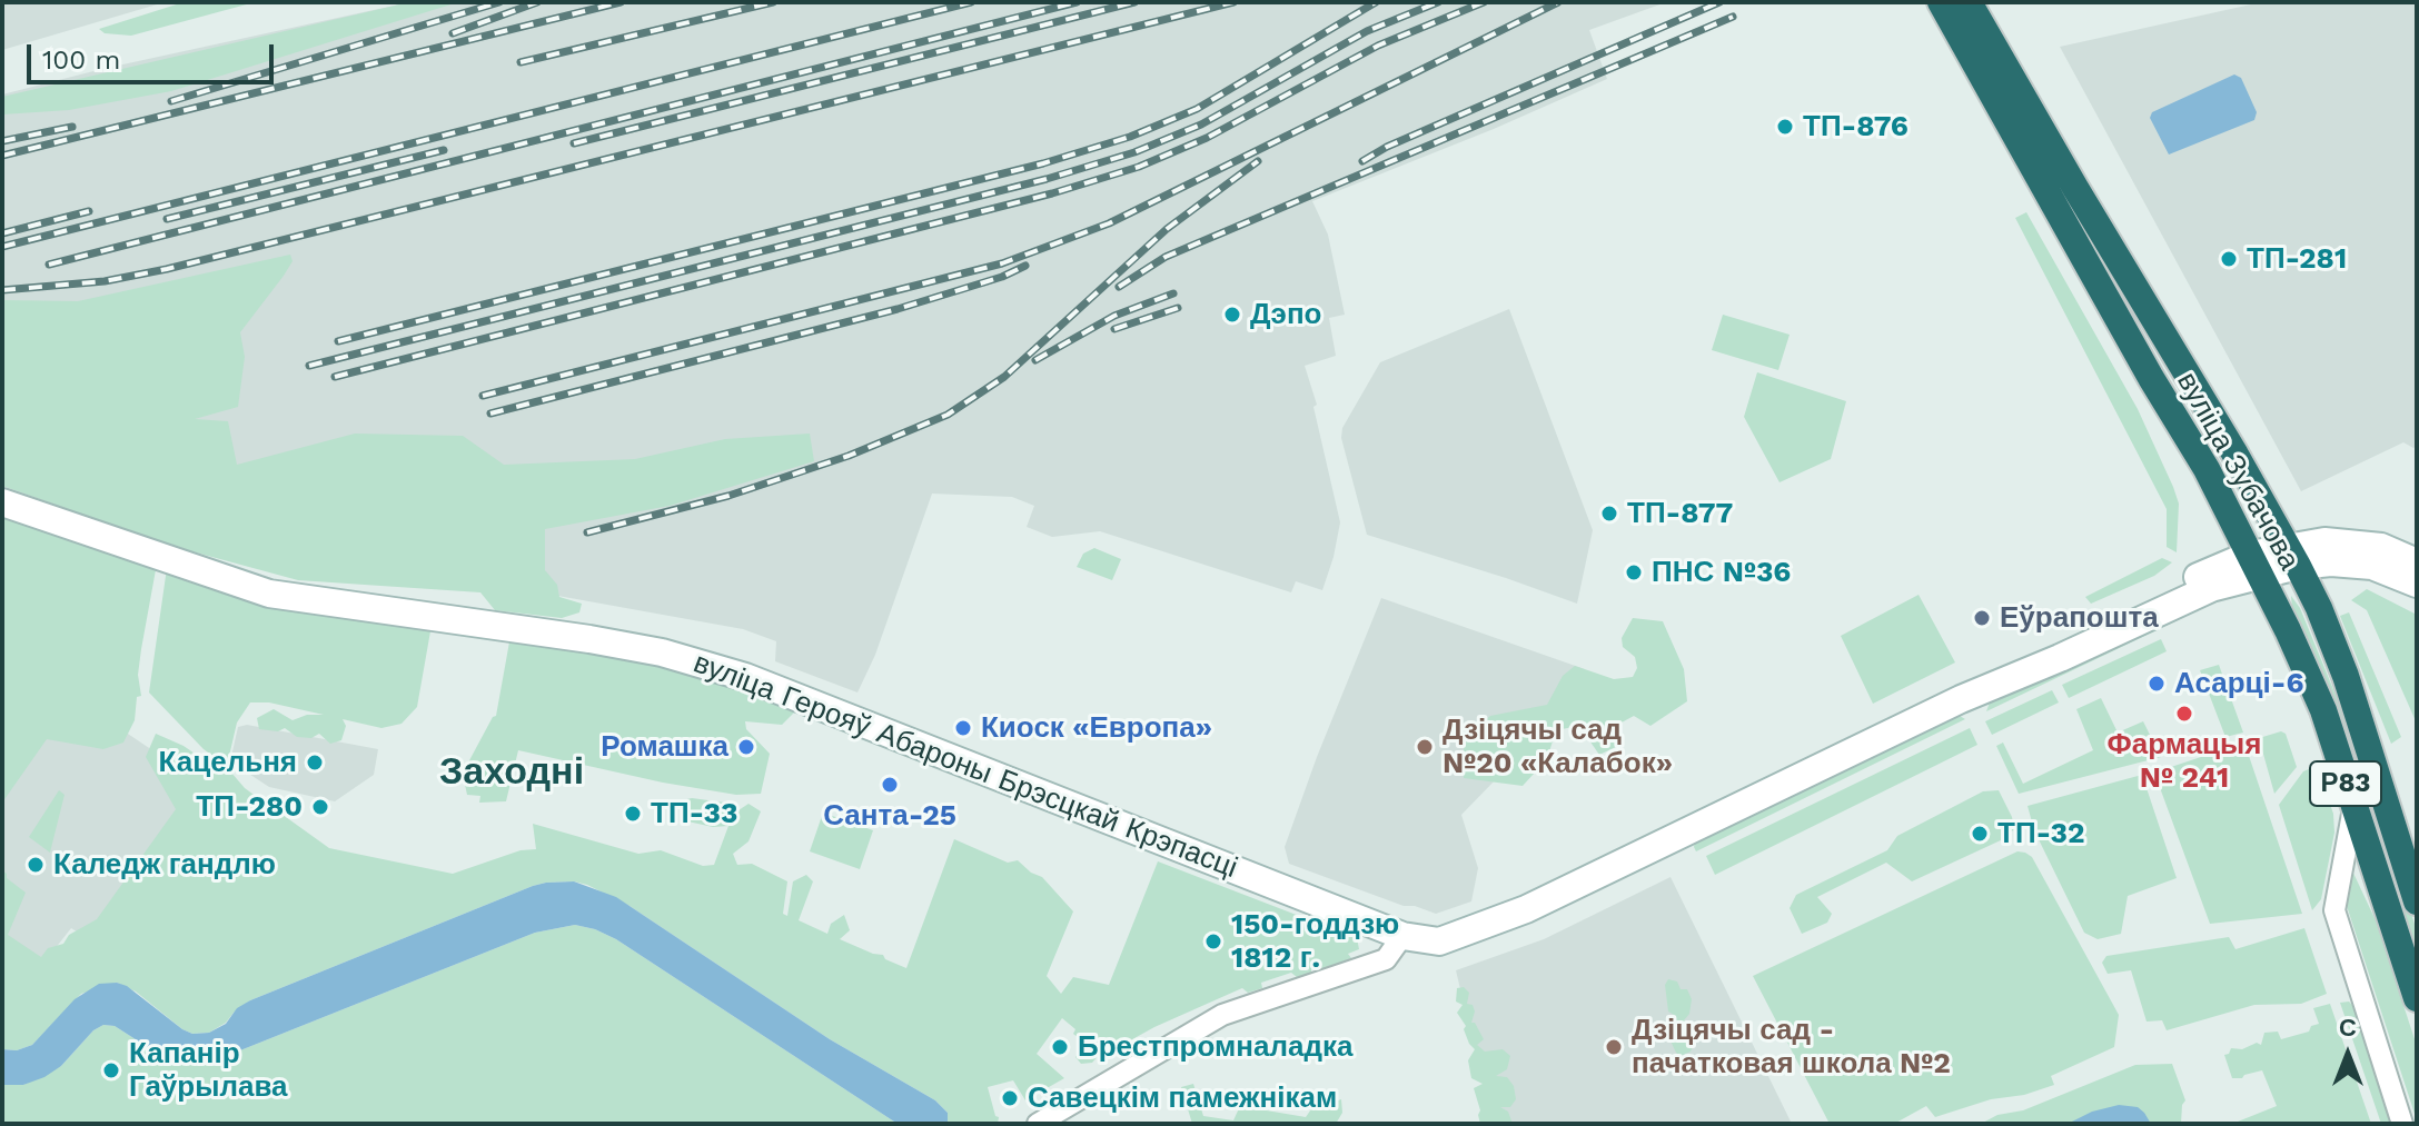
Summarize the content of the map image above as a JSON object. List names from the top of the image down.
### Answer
{
  "streets": {
    "highway": ["вуліца Зубачова", "Р83"],
    "main road": ["вуліца Герояў Абароны Брэсцкай Крэпасці"]
  },
  "crossings": [
    ["вуліца Зубачова", "вуліца Герояў Абароны Брэсцкай Крэпасці"]
  ],
  "districts": ["Заходні"],
  "places": [
    "ТП-876",
    "ТП-281",
    "Дэпо",
    "ТП-877",
    "ПНС №36",
    "Еўрапошта",
    "Асарці-6",
    "Фармацыя № 241",
    "Киоск «Европа»",
    "Ромашка",
    "Дзіцячы сад №20 «Калабок»",
    "Кацельня",
    "Санта-25",
    "ТП-280",
    "ТП-33",
    "ТП-32",
    "Каледж гандлю",
    "150-годдзю 1812 г.",
    "Брестпромналадка",
    "Дзіцячы сад - пачатковая школа №2",
    "Капанір Гаўрылава",
    "Савецкім памежнікам"
  ],
  "scale_bar": "100 m",
  "north": "top"
}
